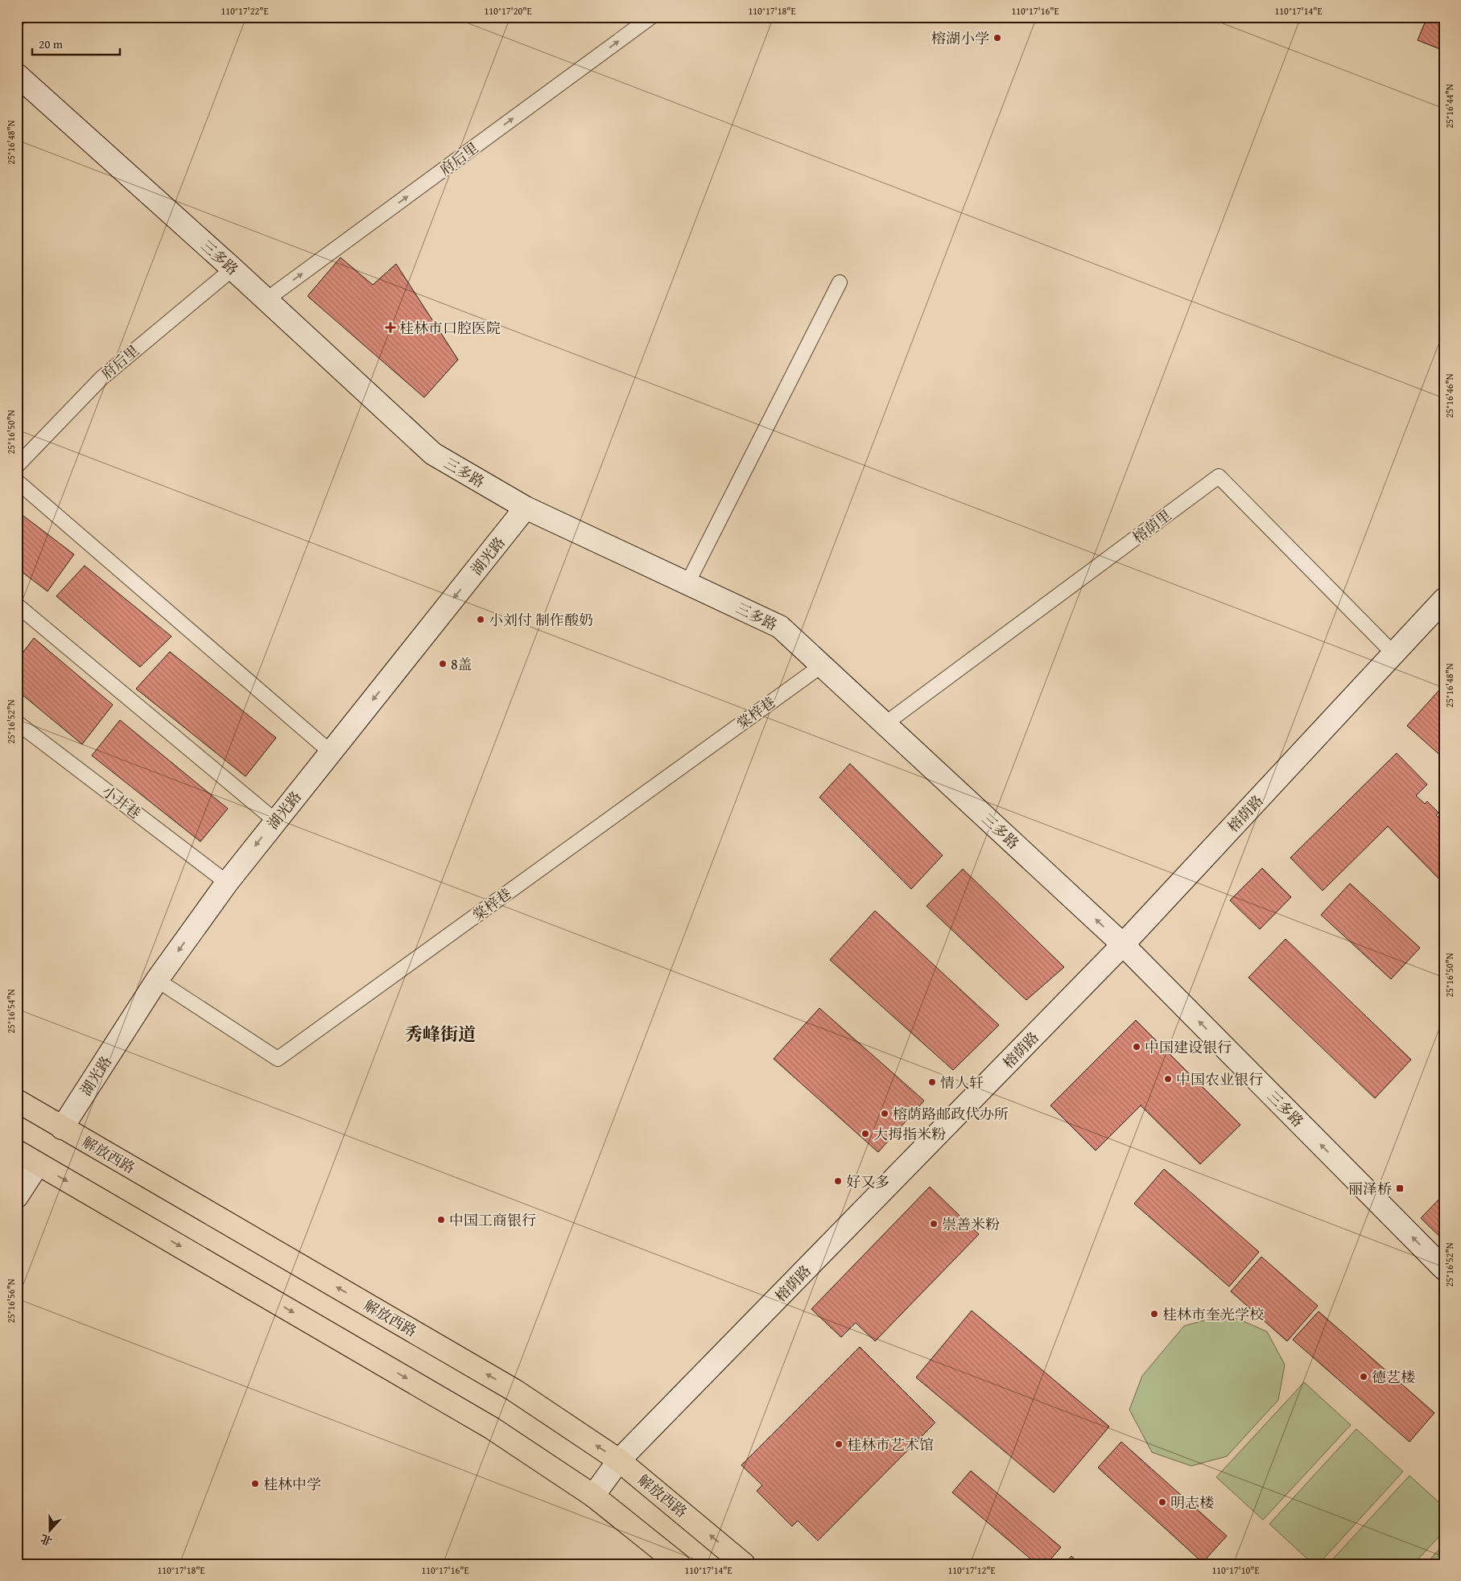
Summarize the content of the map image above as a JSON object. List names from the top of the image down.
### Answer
{
  "streets": {
    "main road": ["解放西路"],
    "street": ["三多路", "湖光路", "榕荫路"],
    "lane": [
      "府后里",
      "榕荫里",
      "棠梓巷",
      "小井巷"
    ]
  },
  "crossings": [
    ["府后里", "三多路"],
    ["三多路", "榕荫里"],
    ["三多路", "湖光路"],
    ["三多路", "棠梓巷"],
    ["三多路", "榕荫路"],
    ["榕荫里", "榕荫路"],
    ["湖光路", "棠梓巷"],
    ["湖光路", "小井巷"],
    ["湖光路", "解放西路"],
    ["榕荫路", "解放西路"]
  ],
  "one_way": ["府后里", "三多路", "湖光路"],
  "districts": ["秀峰街道"],
  "places": {
    "other": [
      "榕湖小学",
      "小刘付 制作酸奶",
      "8盖",
      "中国建设银行",
      "中国农业银行",
      "情人轩",
      "榕荫路邮政代办所",
      "大拇指米粉",
      "好又多",
      "中国工商银行",
      "崇善米粉",
      "桂林市奎光学校",
      "德艺楼",
      "桂林市艺术馆",
      "桂林中学",
      "明志楼"
    ],
    "health": ["桂林市口腔医院"],
    "transit": ["丽泽桥"]
  },
  "scale_bar": "20 m",
  "north": "bottom",
  "coordinates": [
    "110°17'22\"E",
    "110°17'20\"E",
    "110°17'18\"E",
    "110°17'16\"E",
    "110°17'14\"E",
    "25°16'44\"N",
    "25°16'48\"N",
    "25°16'46\"N",
    "25°16'50\"N",
    "25°16'52\"N",
    "25°16'54\"N",
    "25°16'56\"N",
    "110°17'12\"E",
    "110°17'10\"E"
  ]
}
